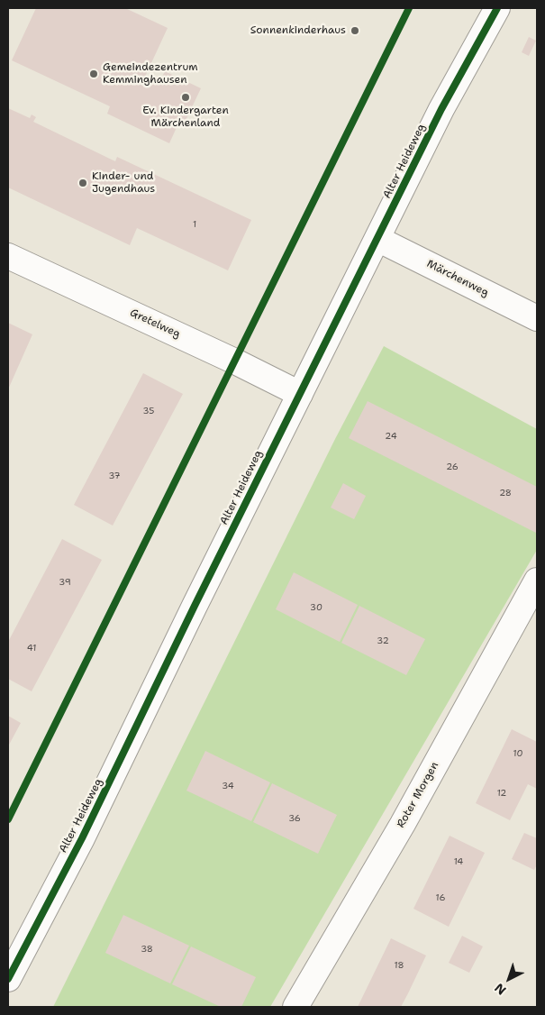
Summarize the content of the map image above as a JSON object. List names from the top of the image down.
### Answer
{
  "streets": {
    "street": [
      "Alter Heideweg",
      "Märchenweg",
      "Gretelweg",
      "Roter Morgen"
    ]
  },
  "crossings": [
    ["Alter Heideweg", "Märchenweg"],
    ["Alter Heideweg", "Gretelweg"]
  ],
  "places": [
    "Sonnenkinderhaus",
    "Gemeindezentrum Kemminghausen",
    "Ev. Kindergarten Märchenland",
    "Kinder- und Jugendhaus"
  ],
  "house_numbers": [
    "1",
    "35",
    "24",
    "26",
    "37",
    "28",
    "39",
    "30",
    "32",
    "41",
    "10",
    "34",
    "12",
    "36",
    "14",
    "16",
    "38",
    "18"
  ],
  "north": "bottom left"
}
